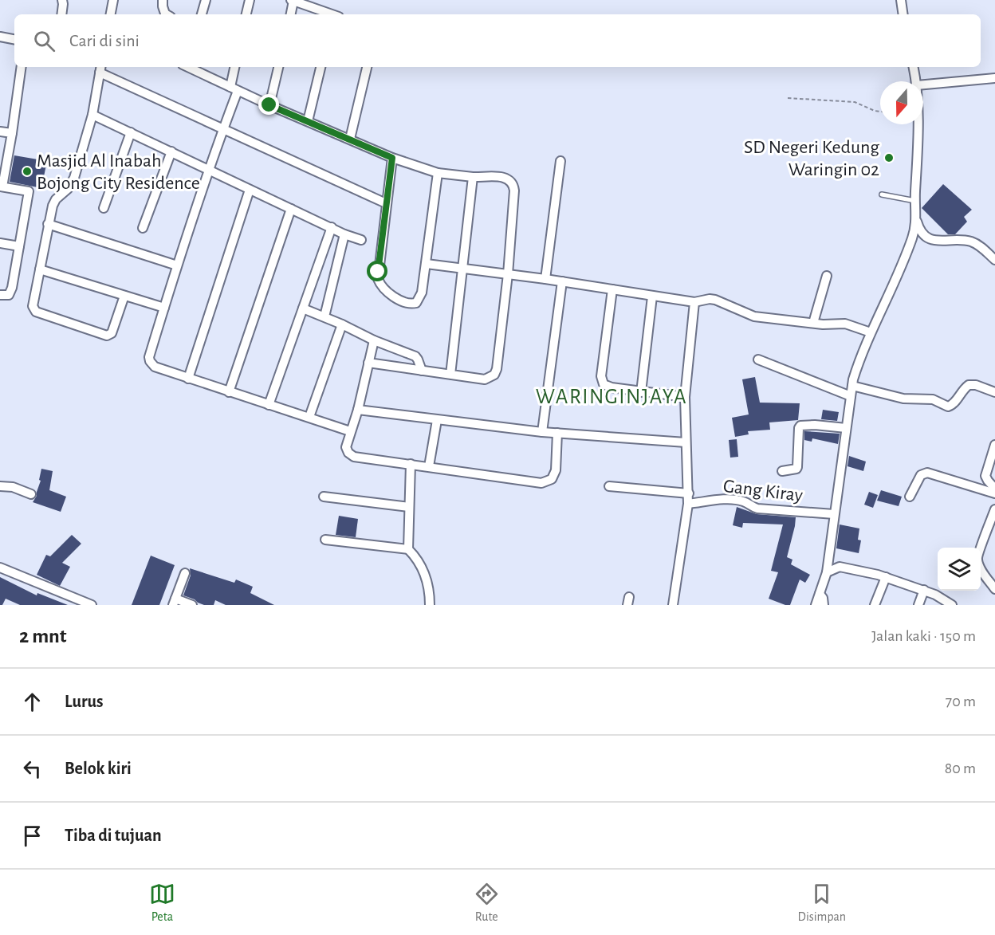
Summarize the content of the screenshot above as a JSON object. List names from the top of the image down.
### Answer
{
  "streets": {
    "street": ["Gang Kiray"]
  },
  "districts": ["WARINGINJAYA"],
  "places": ["SD Negeri Kedung Waringin 02", "Masjid Al Inabah Bojong City Residence"],
  "north": "bottom",
  "page": {
    "search": "Cari di sini",
    "heading": ["2 mnt", "Jalan kaki · 150 m"],
    "list": [
      ["Lurus", "70 m"],
      ["Belok kiri", "80 m"],
      "Tiba di tujuan"
    ],
    "nav": ["Peta", "Rute", "Disimpan"]
  }
}
